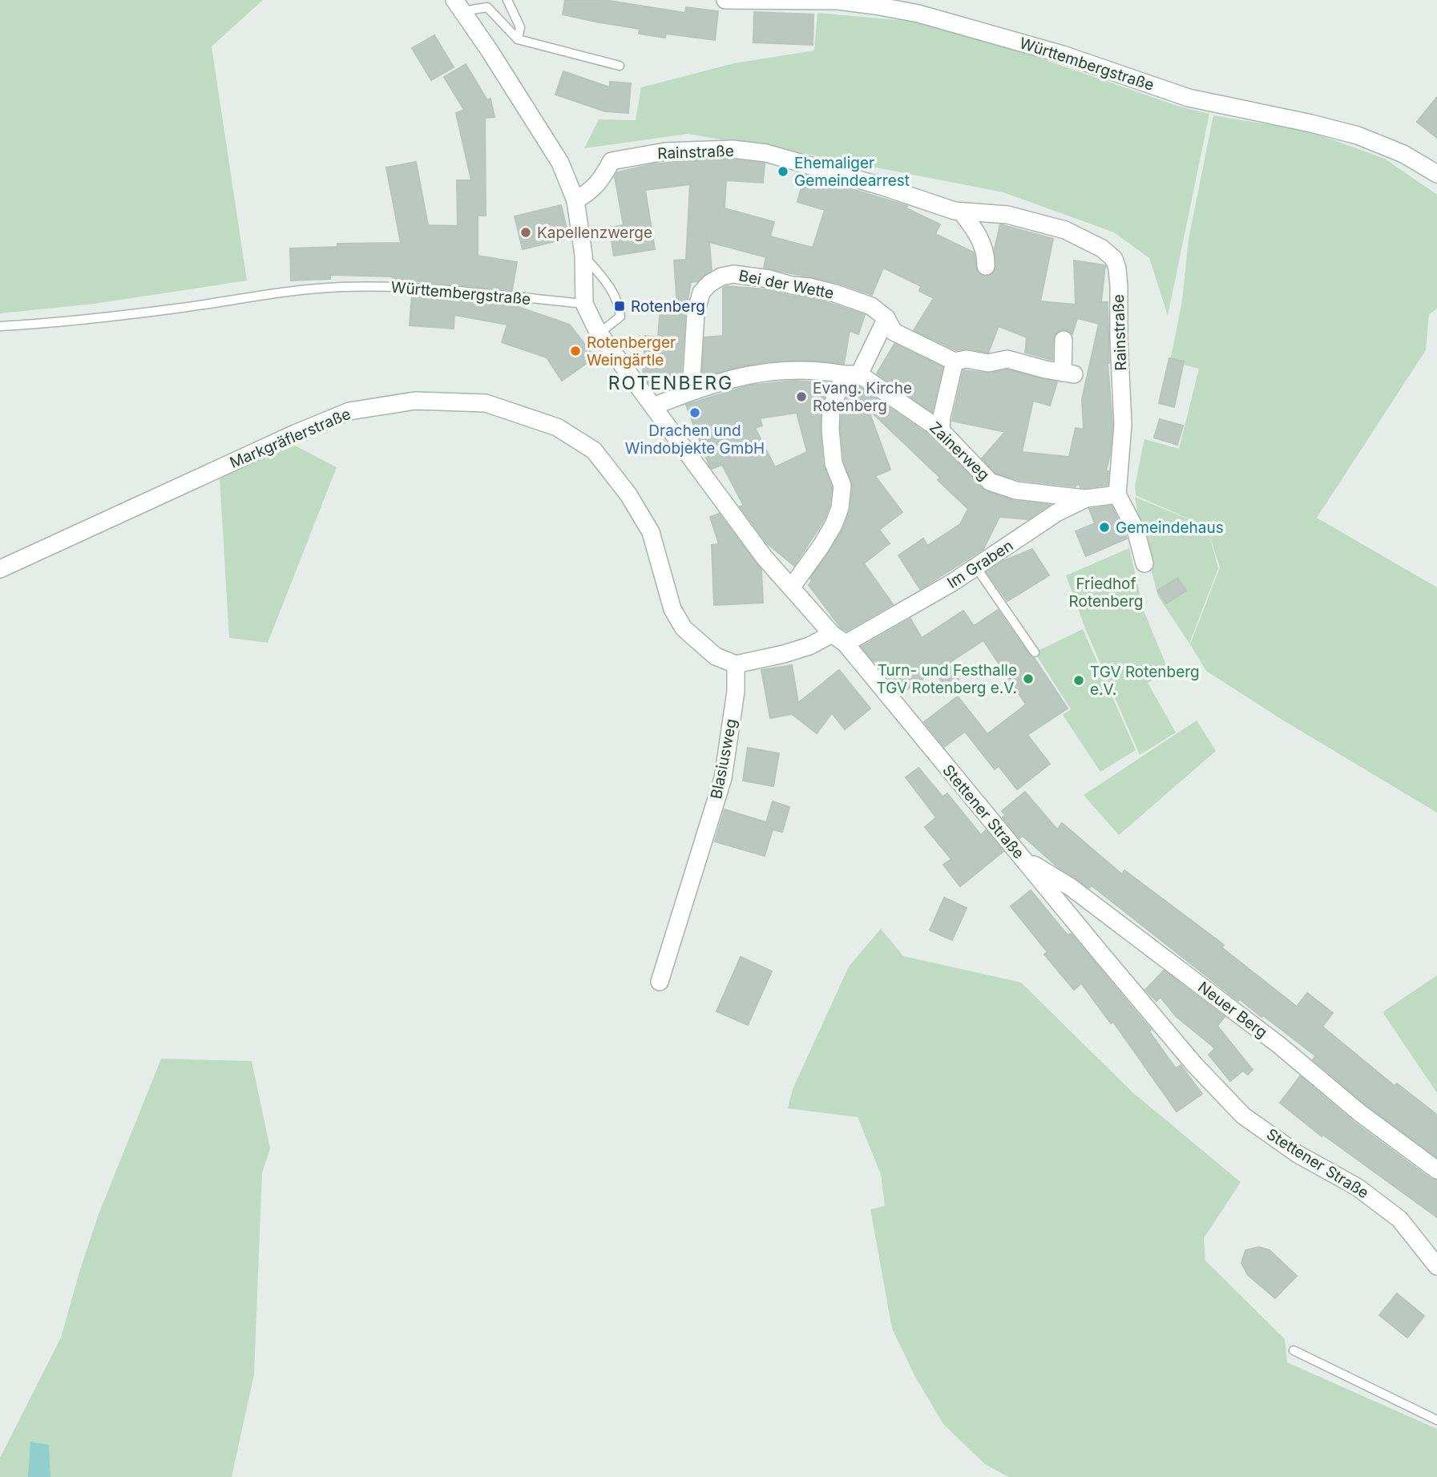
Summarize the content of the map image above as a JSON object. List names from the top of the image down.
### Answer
{
  "streets": {
    "street": [
      "Württembergstraße",
      "Rainstraße",
      "Bei der Wette",
      "Markgräflerstraße",
      "Zainerweg",
      "Im Graben",
      "Blasiusweg",
      "Stettener Straße",
      "Neuer Berg"
    ]
  },
  "crossings": [
    ["Württembergstraße", "Stettener Straße"],
    ["Rainstraße", "Im Graben"],
    ["Markgräflerstraße", "Blasiusweg"],
    ["Zainerweg", "Im Graben"],
    ["Im Graben", "Stettener Straße"],
    ["Stettener Straße", "Neuer Berg"]
  ],
  "districts": ["ROTENBERG"],
  "parks": ["Friedhof Rotenberg"],
  "places": {
    "other": [
      "Ehemaliger Gemeindearrest",
      "Kapellenzwerge",
      "Rotenberger Weingärtle",
      "Evang. Kirche Rotenberg",
      "Drachen und Windobjekte GmbH",
      "Gemeindehaus",
      "Turn- und Festhalle TGV Rotenberg e.V.",
      "TGV Rotenberg e.V."
    ],
    "transit": ["Rotenberg"]
  }
}
